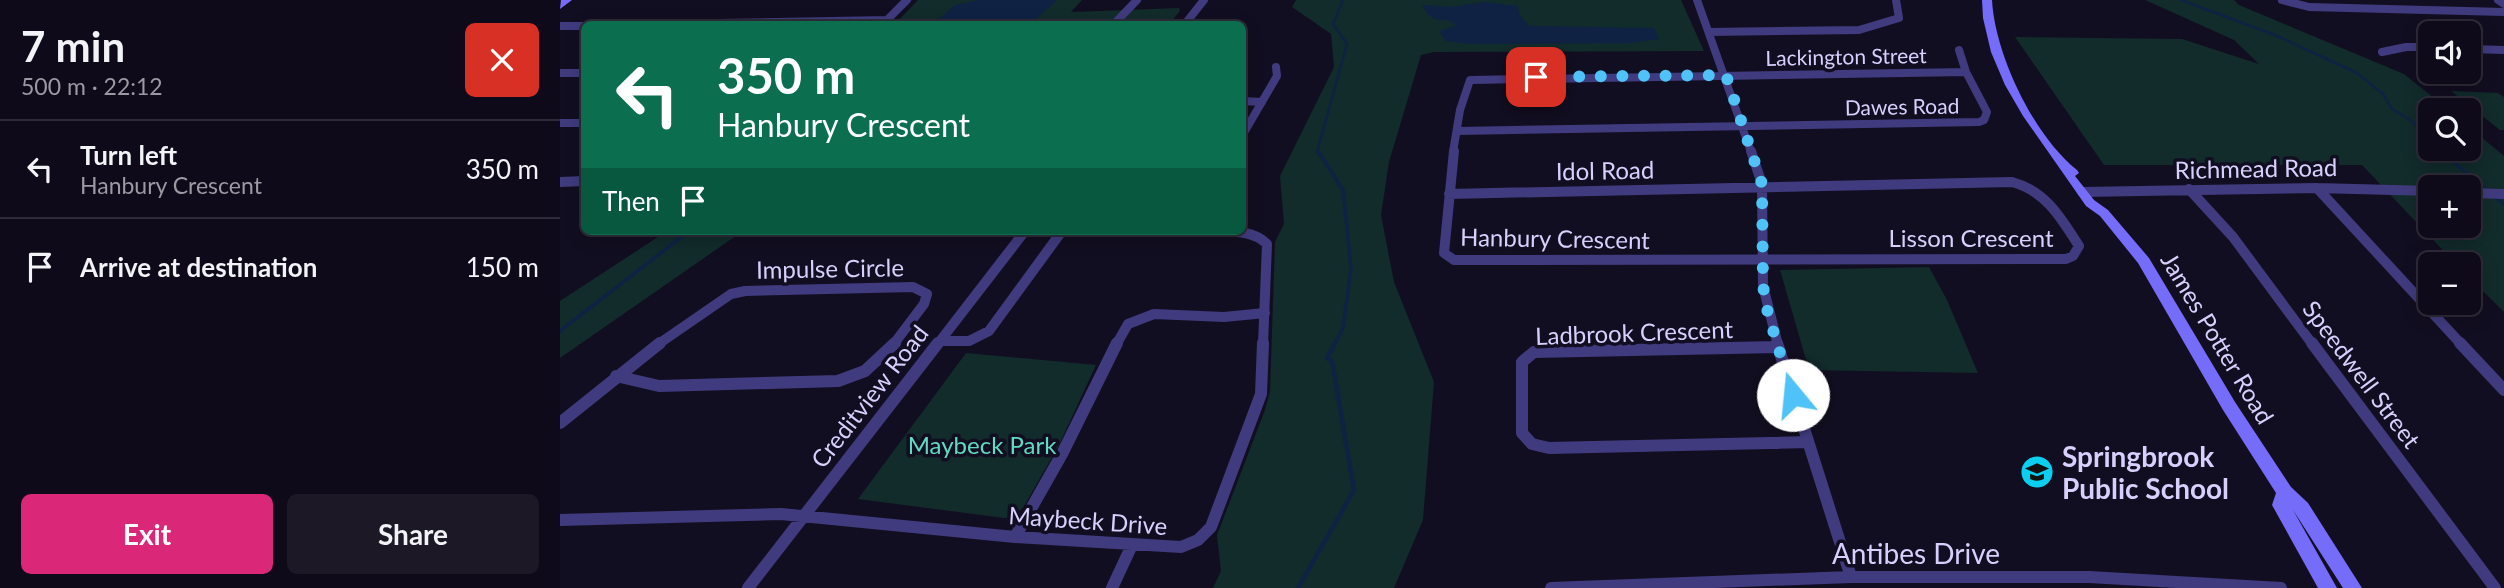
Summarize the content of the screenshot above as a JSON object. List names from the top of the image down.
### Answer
{
  "streets": {
    "main road": ["James Potter Road"],
    "street": [
      "Lackington Street",
      "Dawes Road",
      "Richmead Road",
      "Idol Road",
      "Lisson Crescent",
      "Hanbury Crescent",
      "Impulse Circle",
      "Ladbrook Crescent",
      "Speedwell Street",
      "Creditview Road",
      "Maybeck Drive",
      "Antibes Drive"
    ]
  },
  "crossings": [
    ["Lackington Street", "Dawes Road"],
    ["Lackington Street", "Hanbury Crescent"],
    ["Richmead Road", "James Potter Road"],
    ["Richmead Road", "Speedwell Street"],
    ["Idol Road", "Lisson Crescent"],
    ["Idol Road", "Hanbury Crescent"],
    ["Lisson Crescent", "Hanbury Crescent"],
    ["Creditview Road", "Maybeck Drive"]
  ],
  "parks": ["Maybeck Park"],
  "places": {
    "school or university": ["Springbrook Public School"]
  },
  "page": {
    "heading": ["7 min", "500 m · 22:12"],
    "map_buttons": ["+", "−"],
    "turn": ["350 m", "Hanbury Crescent"],
    "list": [
      {
        "name": "Turn left",
        "note": "Hanbury Crescent",
        "value": "350 m"
      },
      {
        "name": "Arrive at destination",
        "value": "150 m"
      }
    ],
    "then": "Then",
    "buttons": ["Exit", "Share"]
  }
}
